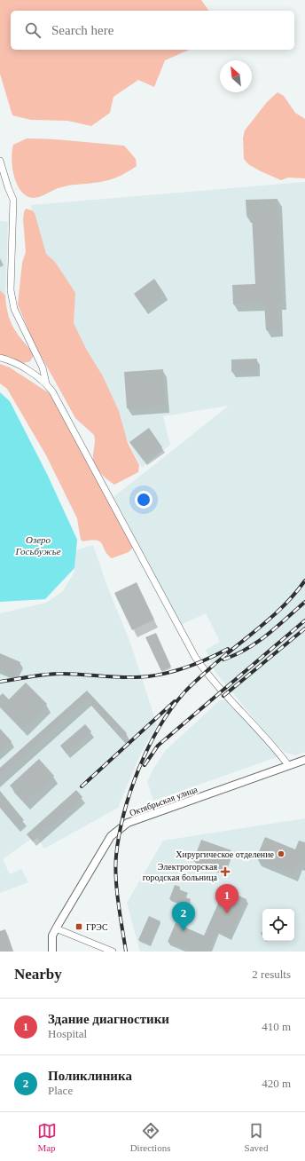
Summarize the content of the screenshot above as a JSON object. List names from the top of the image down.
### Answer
{
  "streets": {
    "street": ["Октябрьская улица"]
  },
  "water": ["Озеро Госьбужье"],
  "places": {
    "other": ["Хирургическое отделение"],
    "health": ["Электрогорская городская больница"],
    "transit": ["ГРЭС"]
  },
  "north": "top left",
  "page": {
    "search": "Search here",
    "pins": ["1", "2"],
    "heading": ["Nearby", "2 results"],
    "list": [
      {
        "mark": "1",
        "name": "Здание диагностики",
        "note": "Hospital",
        "value": "410 m"
      },
      {
        "mark": "2",
        "name": "Поликлиника",
        "note": "Place",
        "value": "420 m"
      }
    ],
    "nav": ["Map", "Directions", "Saved"]
  }
}
